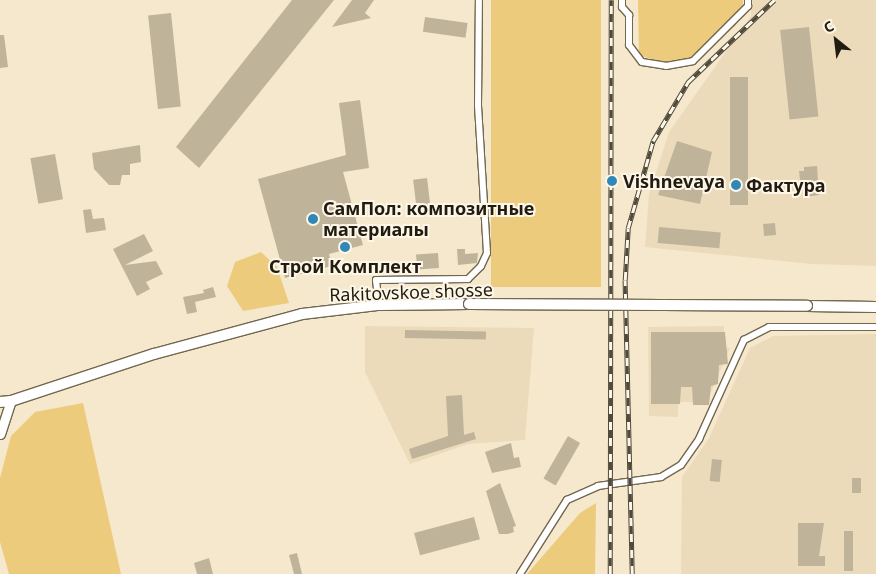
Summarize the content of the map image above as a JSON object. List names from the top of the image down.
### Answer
{
  "streets": {
    "main road": ["Rakitovskoe shosse"]
  },
  "places": [
    "Vishnevaya",
    "Фактура",
    "СамПол: композитные материалы",
    "Строй Комплект"
  ],
  "north": "top left"
}
